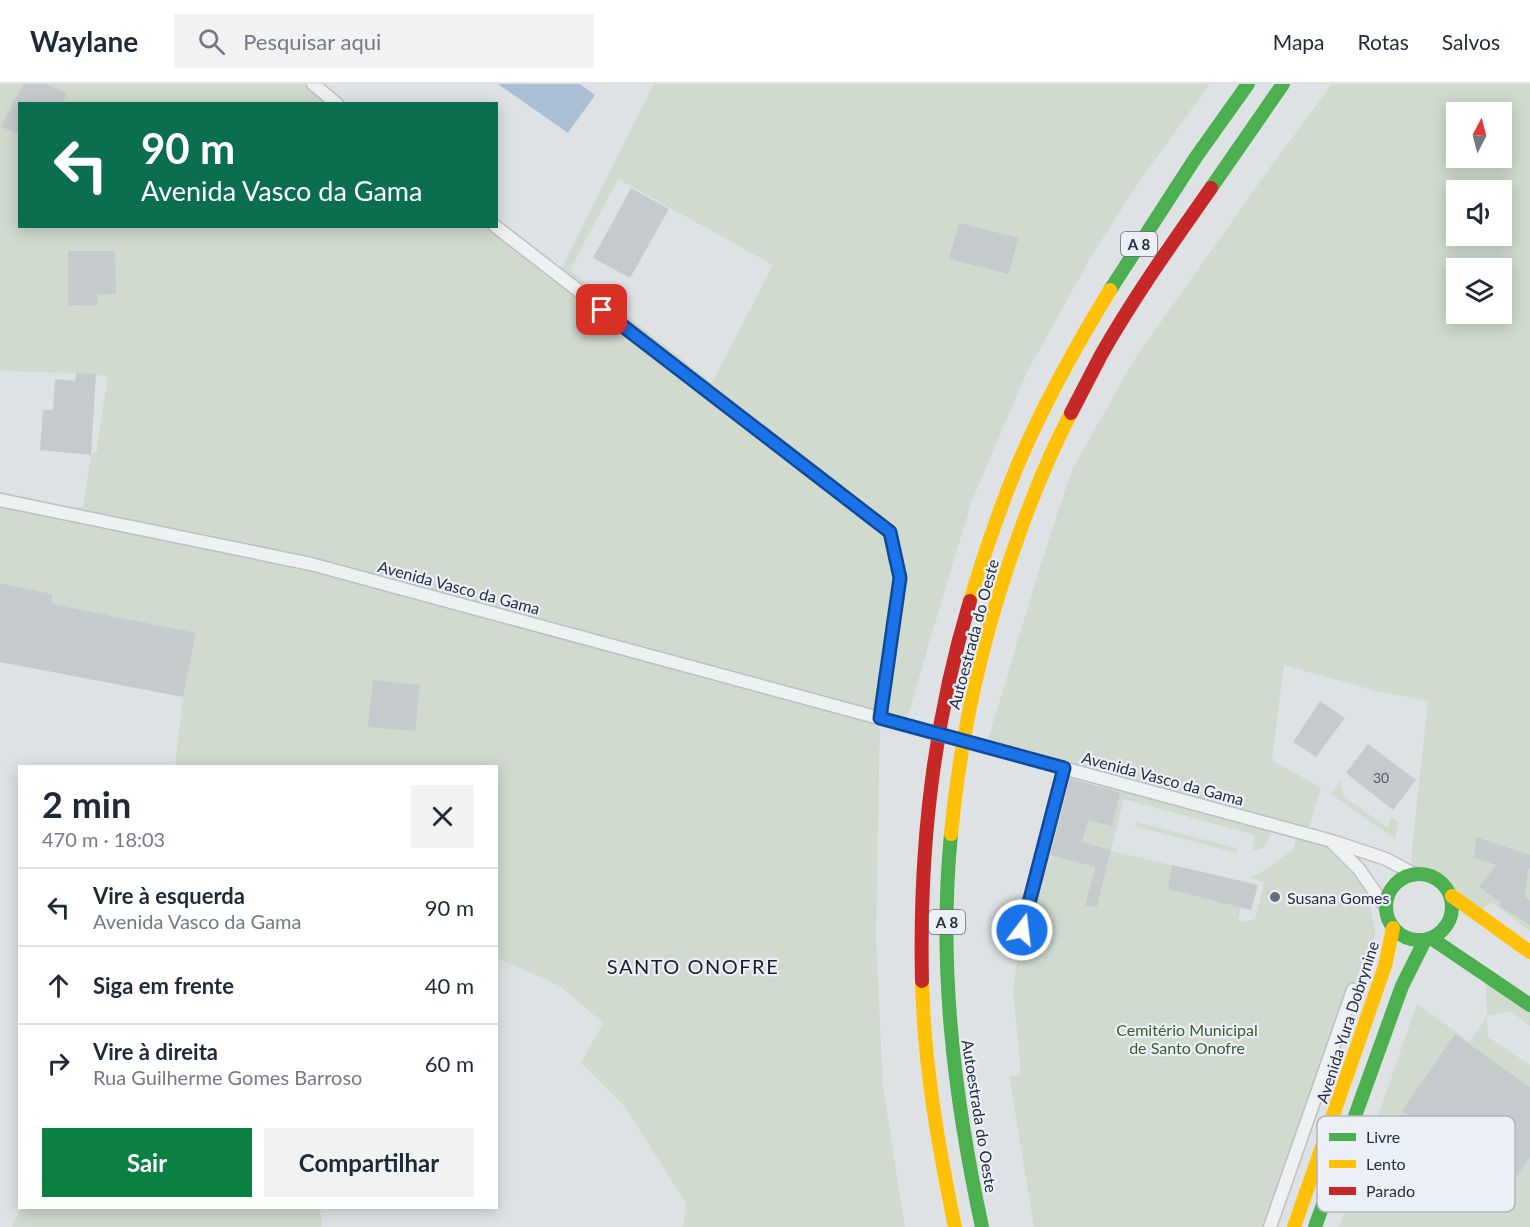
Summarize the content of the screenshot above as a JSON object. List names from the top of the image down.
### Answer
{
  "streets": {
    "main road": ["A 8", "Autoestrada do Oeste", "Avenida Yura Dobrynine"],
    "street": ["Avenida Vasco da Gama"]
  },
  "crossings": [
    ["Avenida Vasco da Gama", "Avenida Yura Dobrynine"]
  ],
  "districts": ["SANTO ONOFRE"],
  "parks": ["Cemitério Municipal de Santo Onofre"],
  "places": ["Susana Gomes"],
  "house_numbers": ["30"],
  "legend": ["Livre", "Lento", "Parado"],
  "north": "top",
  "page": {
    "header": "Waylane",
    "search": "Pesquisar aqui",
    "nav": ["Mapa", "Rotas", "Salvos"],
    "turn": ["90 m", "Avenida Vasco da Gama"],
    "heading": ["2 min", "470 m · 18:03"],
    "list": [
      {
        "name": "Vire à esquerda",
        "note": "Avenida Vasco da Gama",
        "value": "90 m"
      },
      {
        "name": "Siga em frente",
        "value": "40 m"
      },
      {
        "name": "Vire à direita",
        "note": "Rua Guilherme Gomes Barroso",
        "value": "60 m"
      }
    ],
    "buttons": ["Sair", "Compartilhar"]
  }
}
